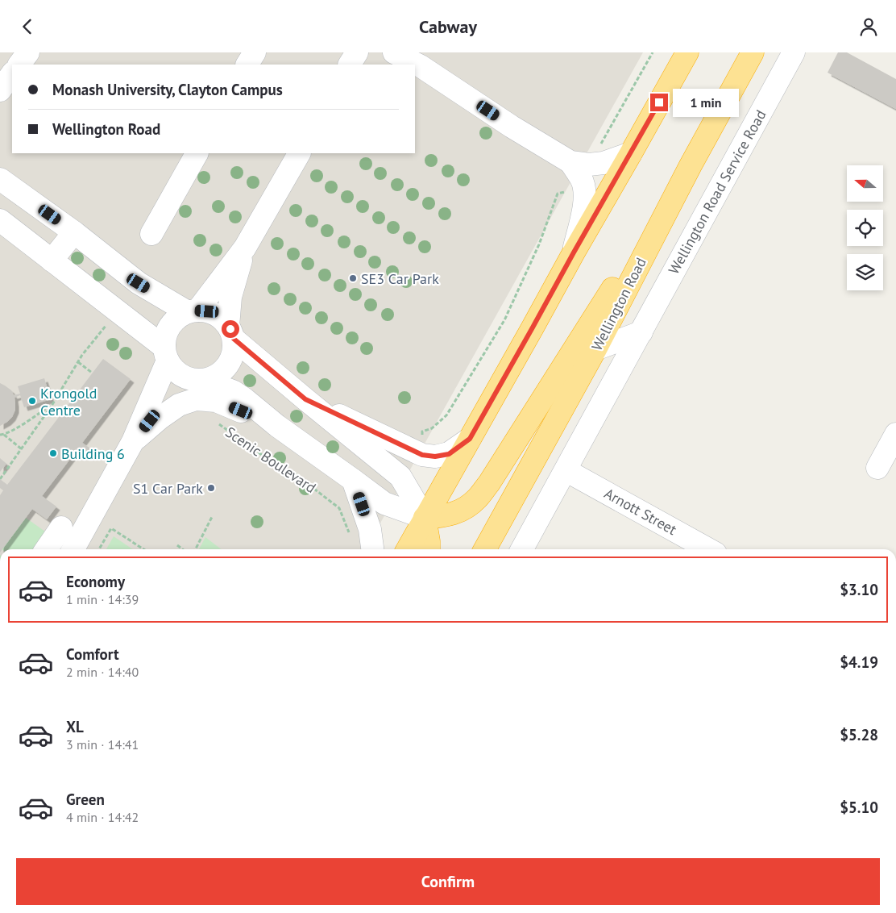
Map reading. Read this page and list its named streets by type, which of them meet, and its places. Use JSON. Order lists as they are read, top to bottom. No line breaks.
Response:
{"streets":{"highway":["Wellington Road"],"street":["Wellington Road Service Road","Arnott Street"],"path":["Scenic Boulevard"]},"crossings":[["Wellington Road Service Road","Arnott Street"]],"places":["SE3 Car Park","Krongold Centre","Building 6","S1 Car Park"],"north":"left","page":{"header":"Cabway","banner":["Monash University, Clayton Campus","Wellington Road"],"bubble":"1 min","list":[{"name":"Economy","note":"1 min · 14:39","value":"$3.10"},{"name":"Comfort","note":"2 min · 14:40","value":"$4.19"},{"name":"XL","note":"3 min · 14:41","value":"$5.28"},{"name":"Green","note":"4 min · 14:42","value":"$5.10"}],"buttons":"Confirm"}}
